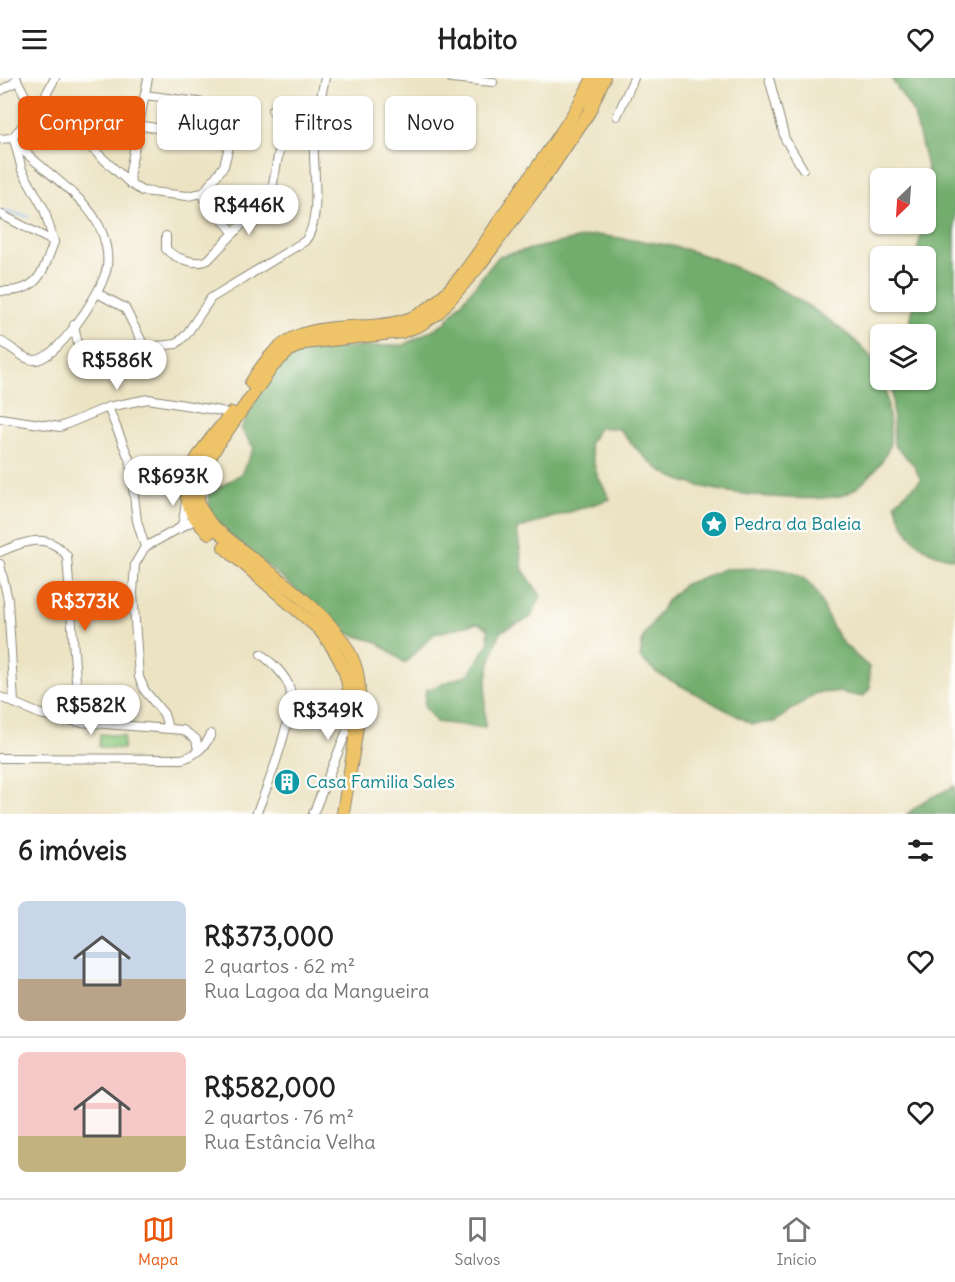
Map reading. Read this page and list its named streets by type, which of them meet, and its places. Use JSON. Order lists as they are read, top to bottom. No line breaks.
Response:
{"places":{"place":["Pedra da Baleia"],"building":["Casa Familia Sales"]},"north":"bottom left","page":{"header":"Habito","chip":["Comprar","Alugar","Filtros","Novo"],"price":["R$446K","R$586K","R$693K","R$373K","R$582K","R$349K"],"heading":"6 imóveis","list":[{"name":"R$373,000","note":"2 quartos · 62 m² · Rua Lagoa da Mangueira"},{"name":"R$582,000","note":"2 quartos · 76 m² · Rua Estância Velha"}],"tabs":["Mapa","Salvos","Início"]}}
